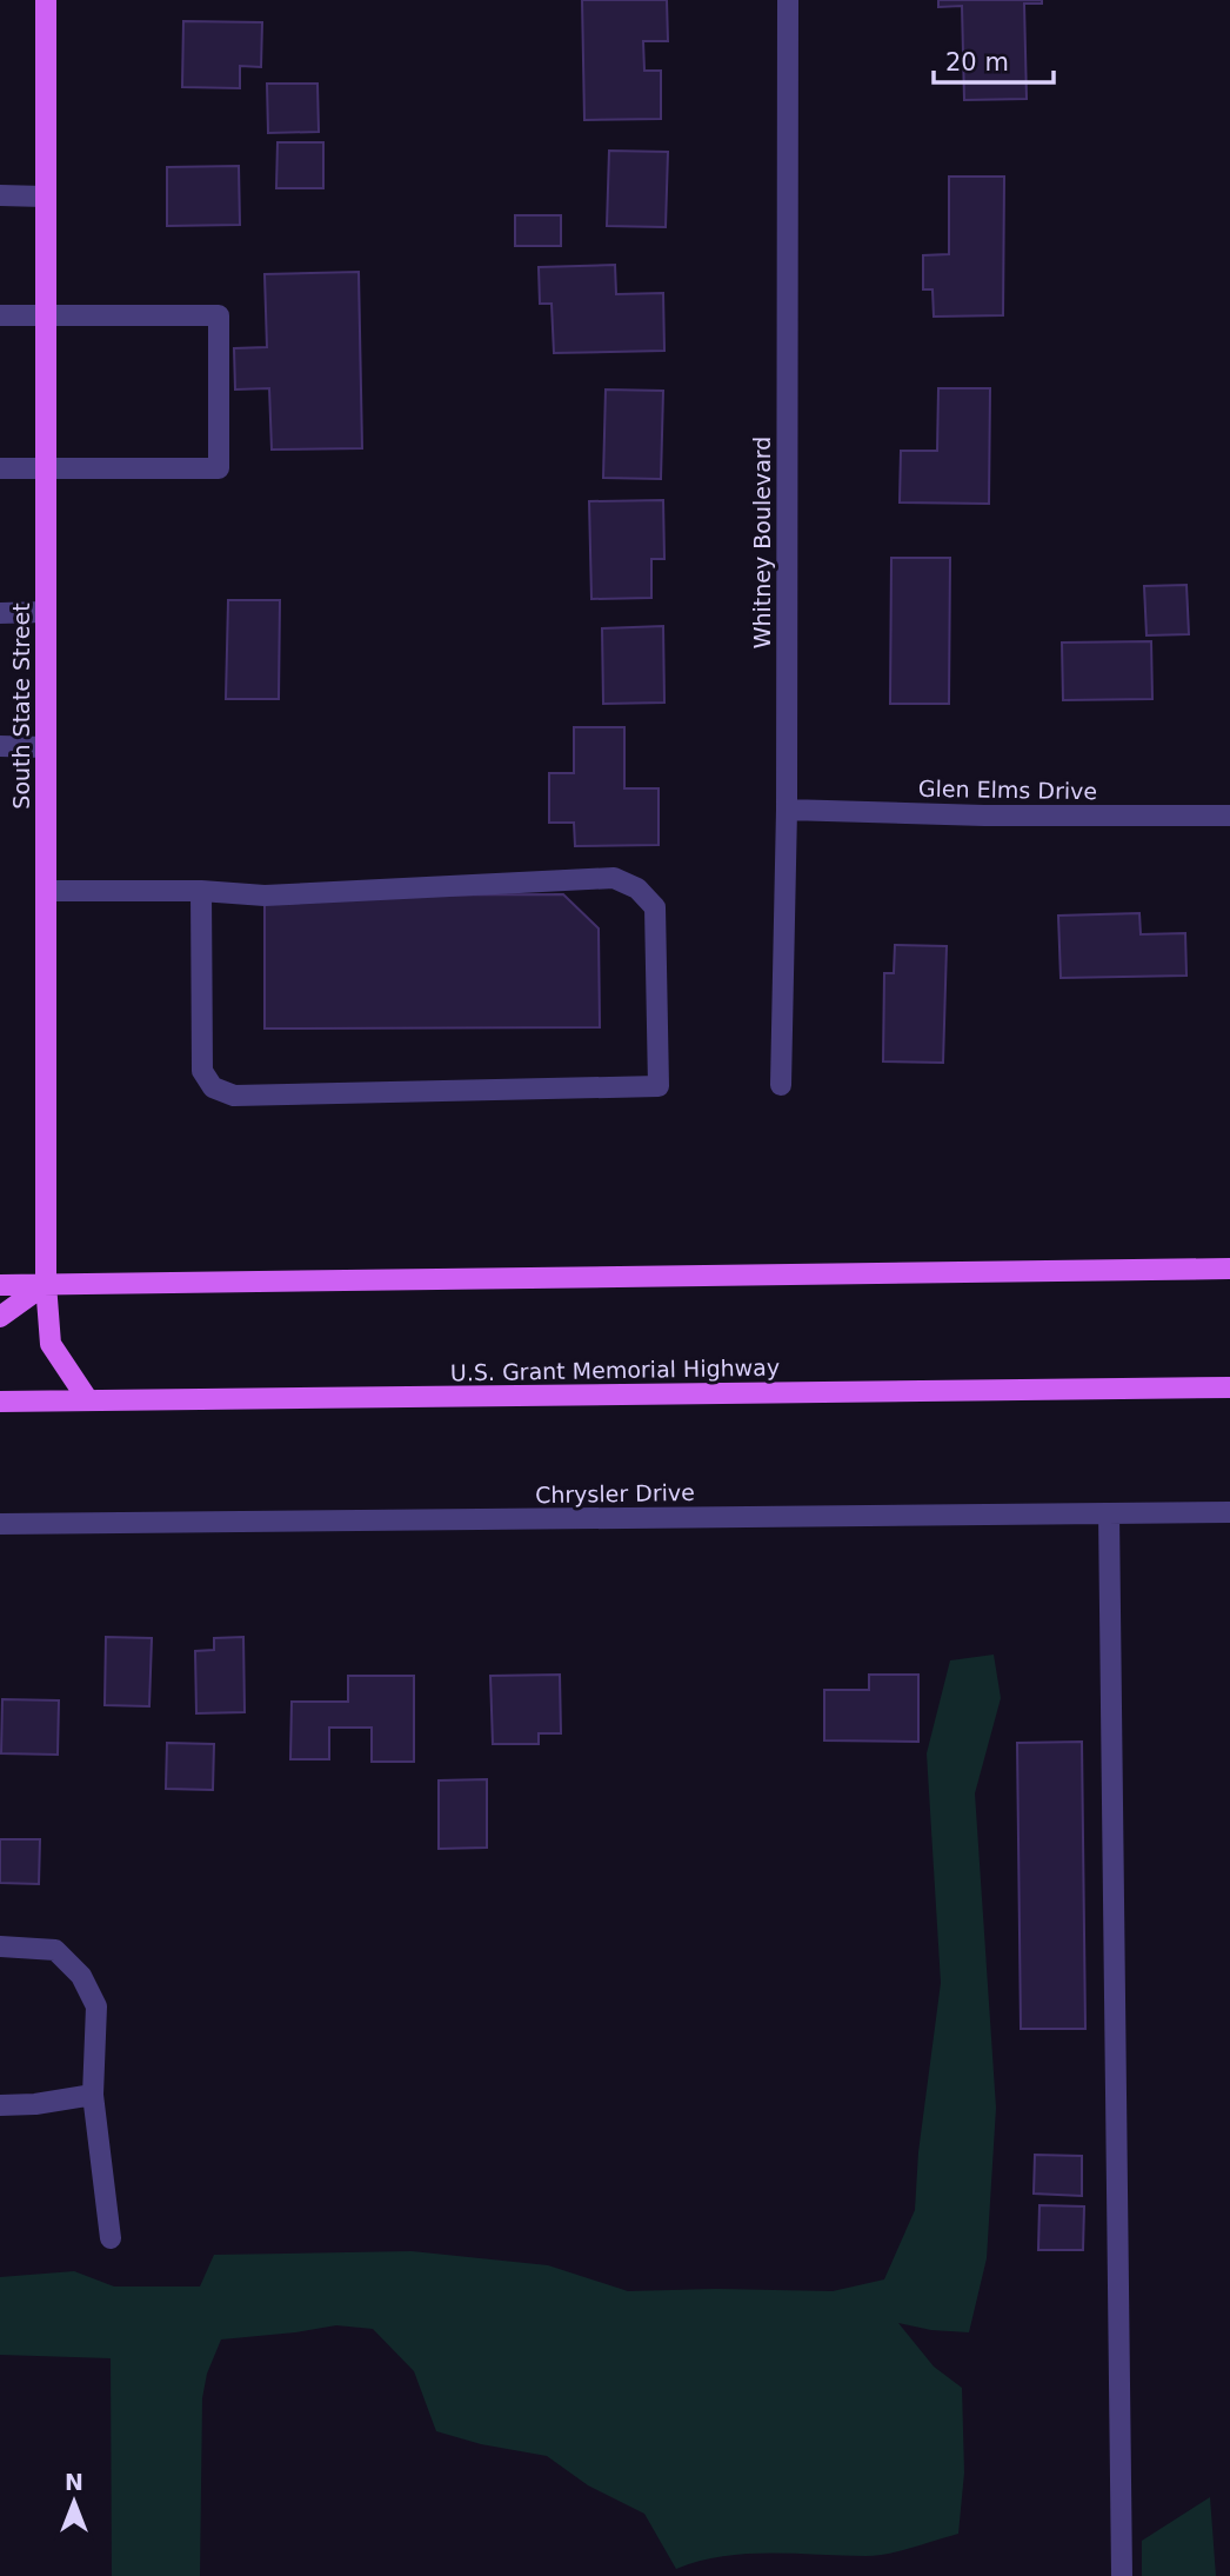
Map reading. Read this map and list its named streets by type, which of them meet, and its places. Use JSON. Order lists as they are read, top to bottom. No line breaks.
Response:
{"streets":{"main road":["South State Street","U.S. Grant Memorial Highway"],"street":["Whitney Boulevard","Glen Elms Drive","Chrysler Drive"]},"crossings":[["Whitney Boulevard","Glen Elms Drive"],["South State Street","U.S. Grant Memorial Highway"]],"scale_bar":"20 m","north":"top"}
